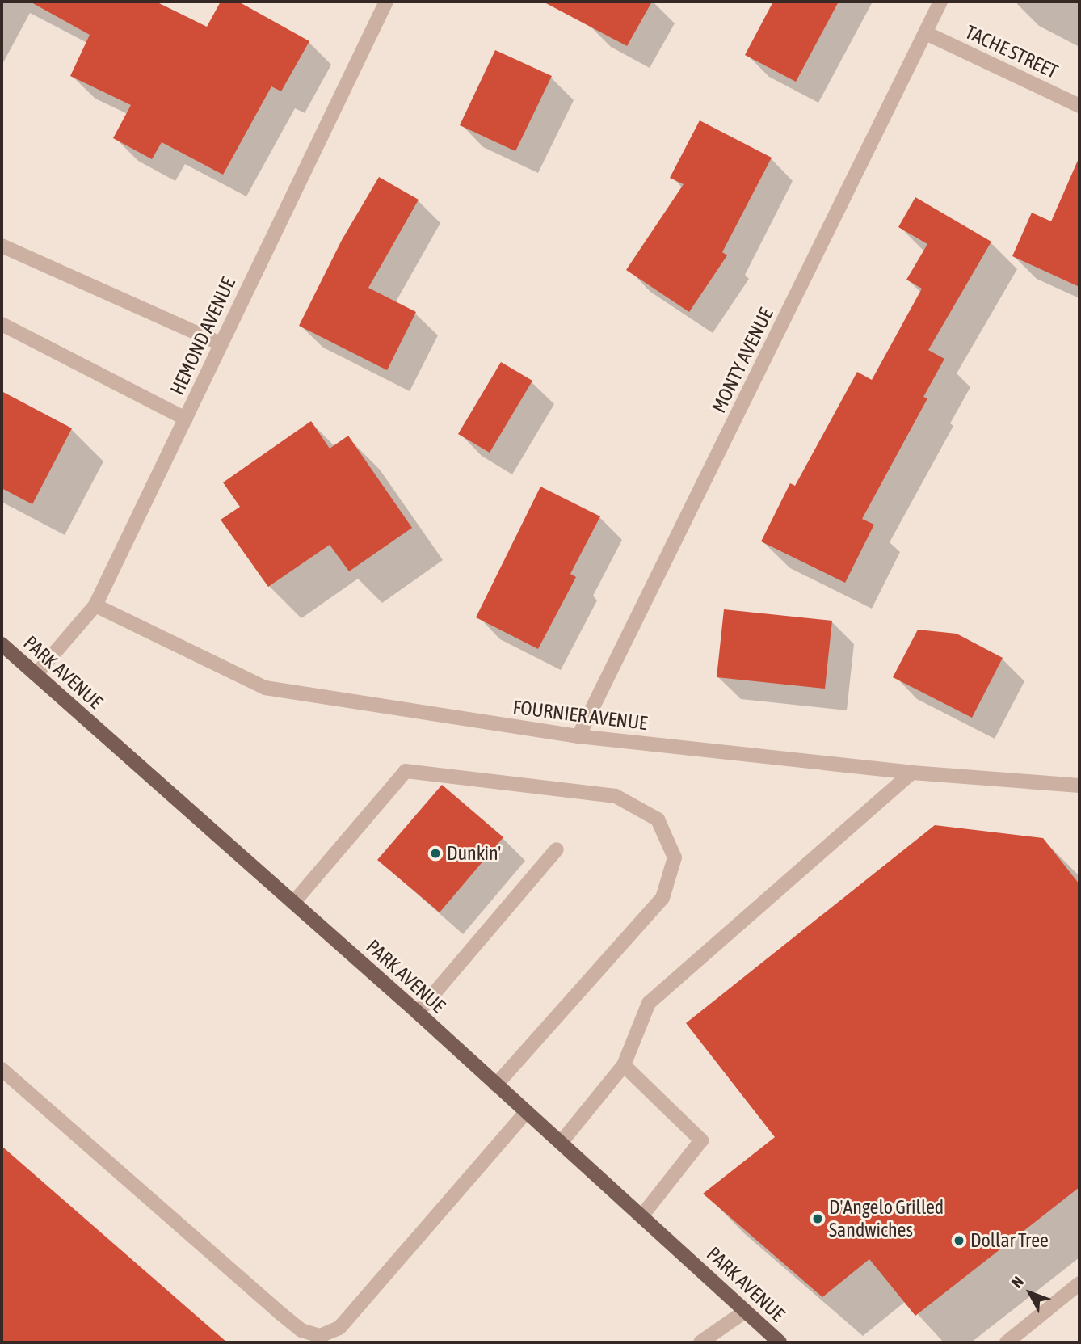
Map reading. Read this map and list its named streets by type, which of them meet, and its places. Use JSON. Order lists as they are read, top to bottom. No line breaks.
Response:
{"streets":{"main road":["PARK AVENUE"],"street":["TACHE STREET","HEMOND AVENUE","MONTY AVENUE","FOURNIER AVENUE"]},"crossings":[["TACHE STREET","MONTY AVENUE"],["HEMOND AVENUE","PARK AVENUE"],["HEMOND AVENUE","FOURNIER AVENUE"],["MONTY AVENUE","FOURNIER AVENUE"]],"places":["Dunkin'","D'Angelo Grilled Sandwiches","Dollar Tree"],"north":"top left"}
